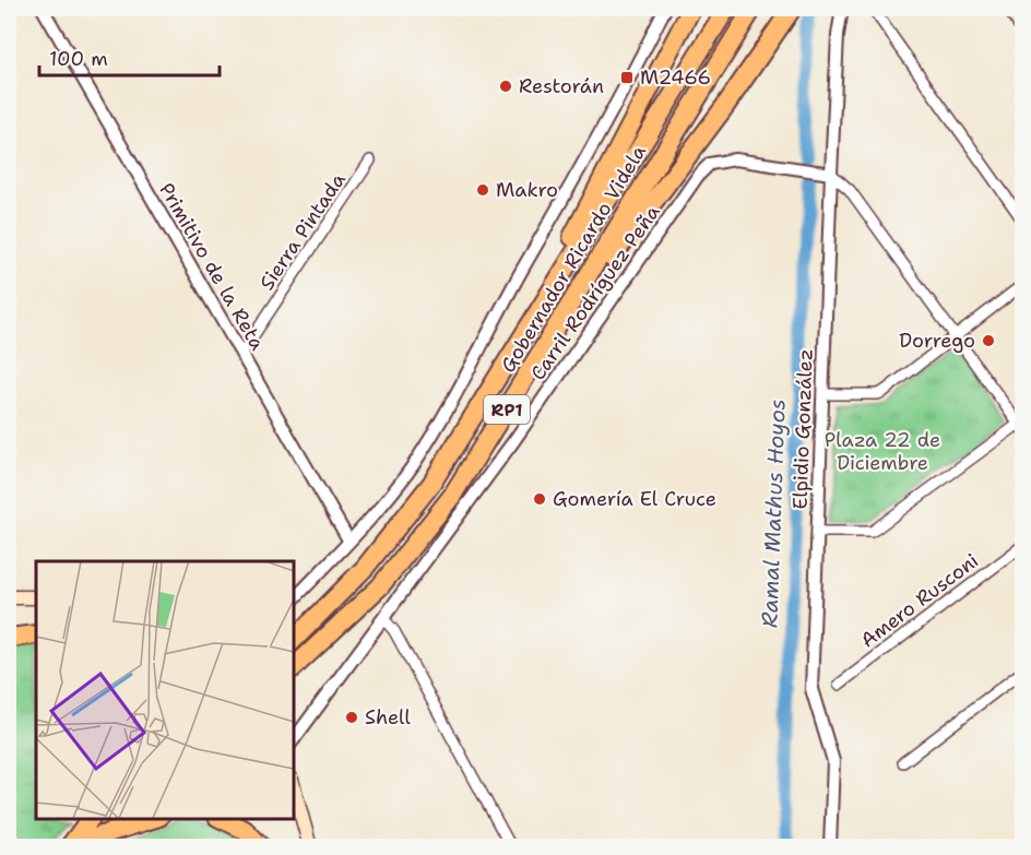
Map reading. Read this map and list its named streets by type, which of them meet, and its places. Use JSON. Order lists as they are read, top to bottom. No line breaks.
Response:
{"streets":{"highway":["Gobernador Ricardo Videla","RP1"],"street":["Sierra Pintada","Primitivo de la Reta","Carril Rodríguez Peña","Elpidio González","Amero Rusconi"]},"crossings":[["Sierra Pintada","Primitivo de la Reta"],["Carril Rodríguez Peña","Elpidio González"]],"water":["Ramal Mathus Hoyos"],"parks":["Plaza 22 de Diciembre"],"places":{"transit":["M2466"],"other":["Restorán","Makro","Dorrego","Gomería El Cruce","Shell"]},"scale_bar":"100 m"}
